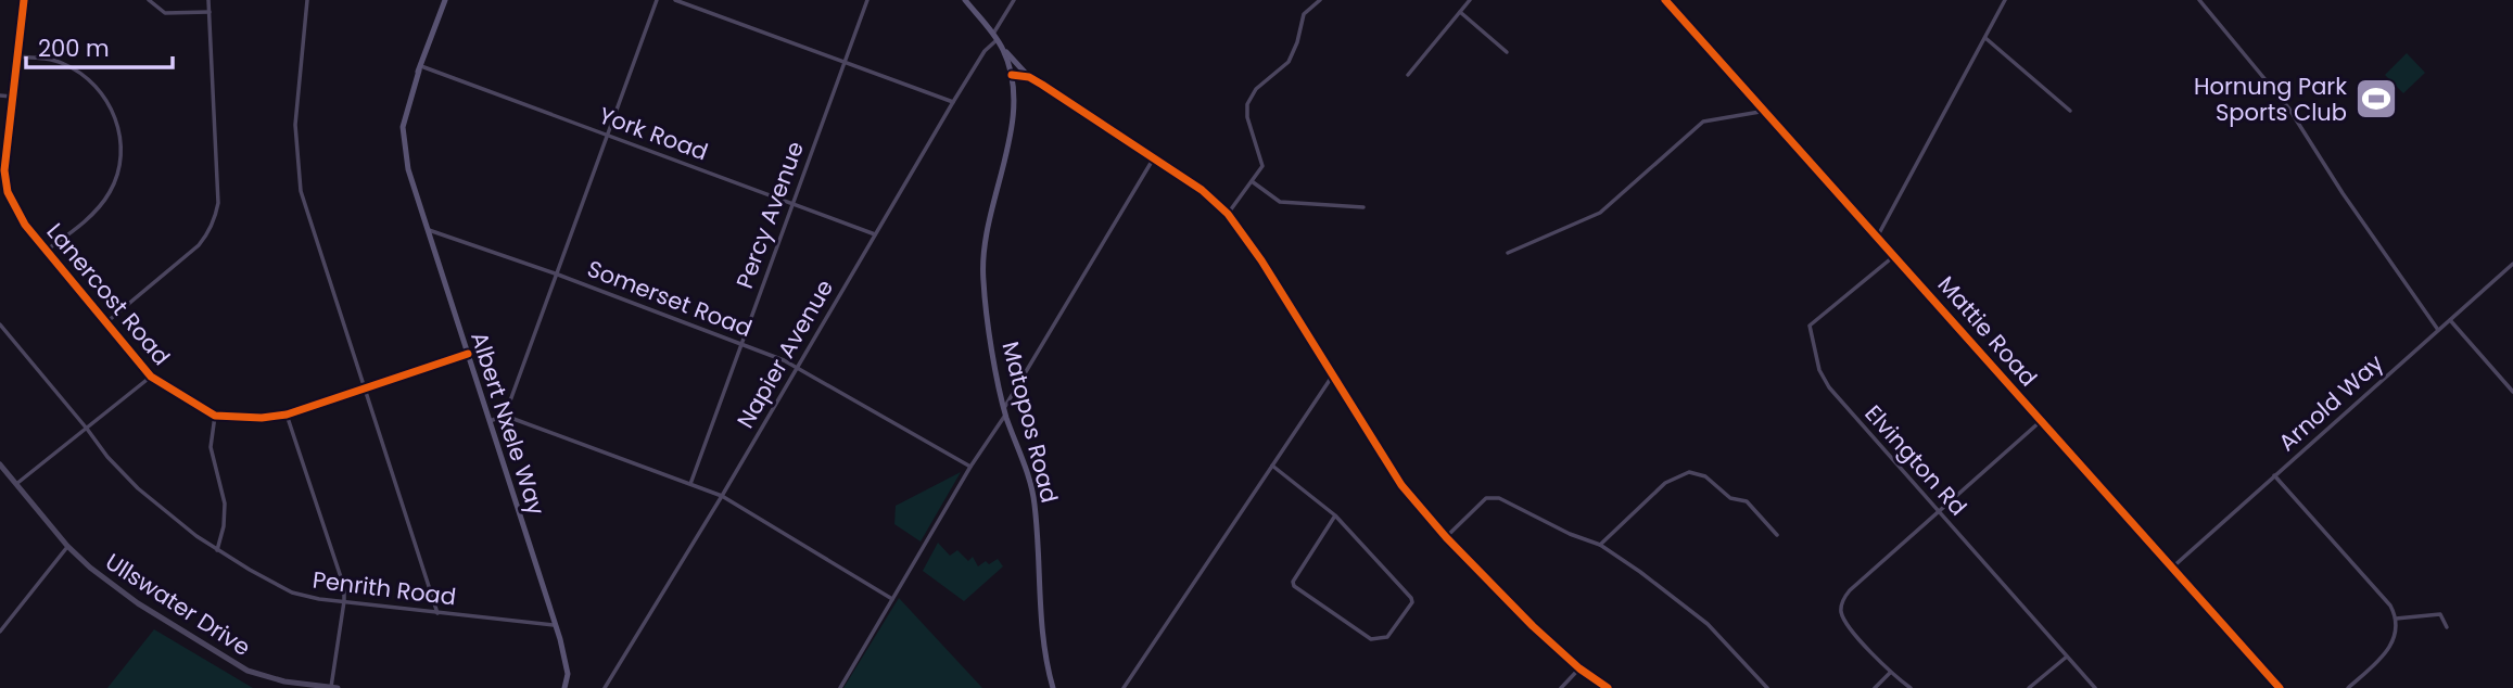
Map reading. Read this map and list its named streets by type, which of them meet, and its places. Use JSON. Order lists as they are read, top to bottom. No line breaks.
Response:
{"streets":{"main road":["Matopos Road","Albert Nxele Way"],"street":["York Road","Percy Avenue","Lanercost Road","Somerset Road","Mattie Road","Napier Avenue","Arnold Way","Elvington Rd","Penrith Road","Ullswater Drive"]},"crossings":[["York Road","Percy Avenue"],["York Road","Napier Avenue"],["York Road","Albert Nxele Way"],["Percy Avenue","Somerset Road"],["Lanercost Road","Albert Nxele Way"],["Somerset Road","Napier Avenue"],["Somerset Road","Albert Nxele Way"],["Mattie Road","Arnold Way"],["Mattie Road","Elvington Rd"],["Napier Avenue","Matopos Road"],["Albert Nxele Way","Penrith Road"]],"places":{"sports":["Hornung Park Sports Club"]},"scale_bar":"200 m"}
